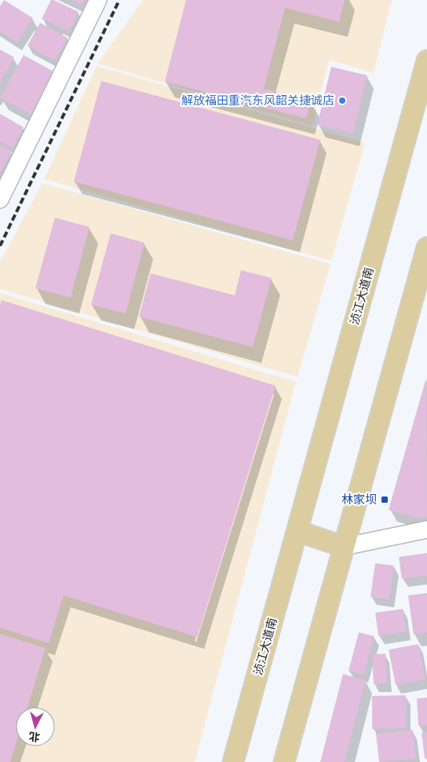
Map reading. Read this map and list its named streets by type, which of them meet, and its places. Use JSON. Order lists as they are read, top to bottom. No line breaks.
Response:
{"streets":{"main road":["浈江大道南"]},"places":{"other":["解放福田重汽东风韶关捷诚店"],"transit":["林家坝"]},"north":"bottom"}
